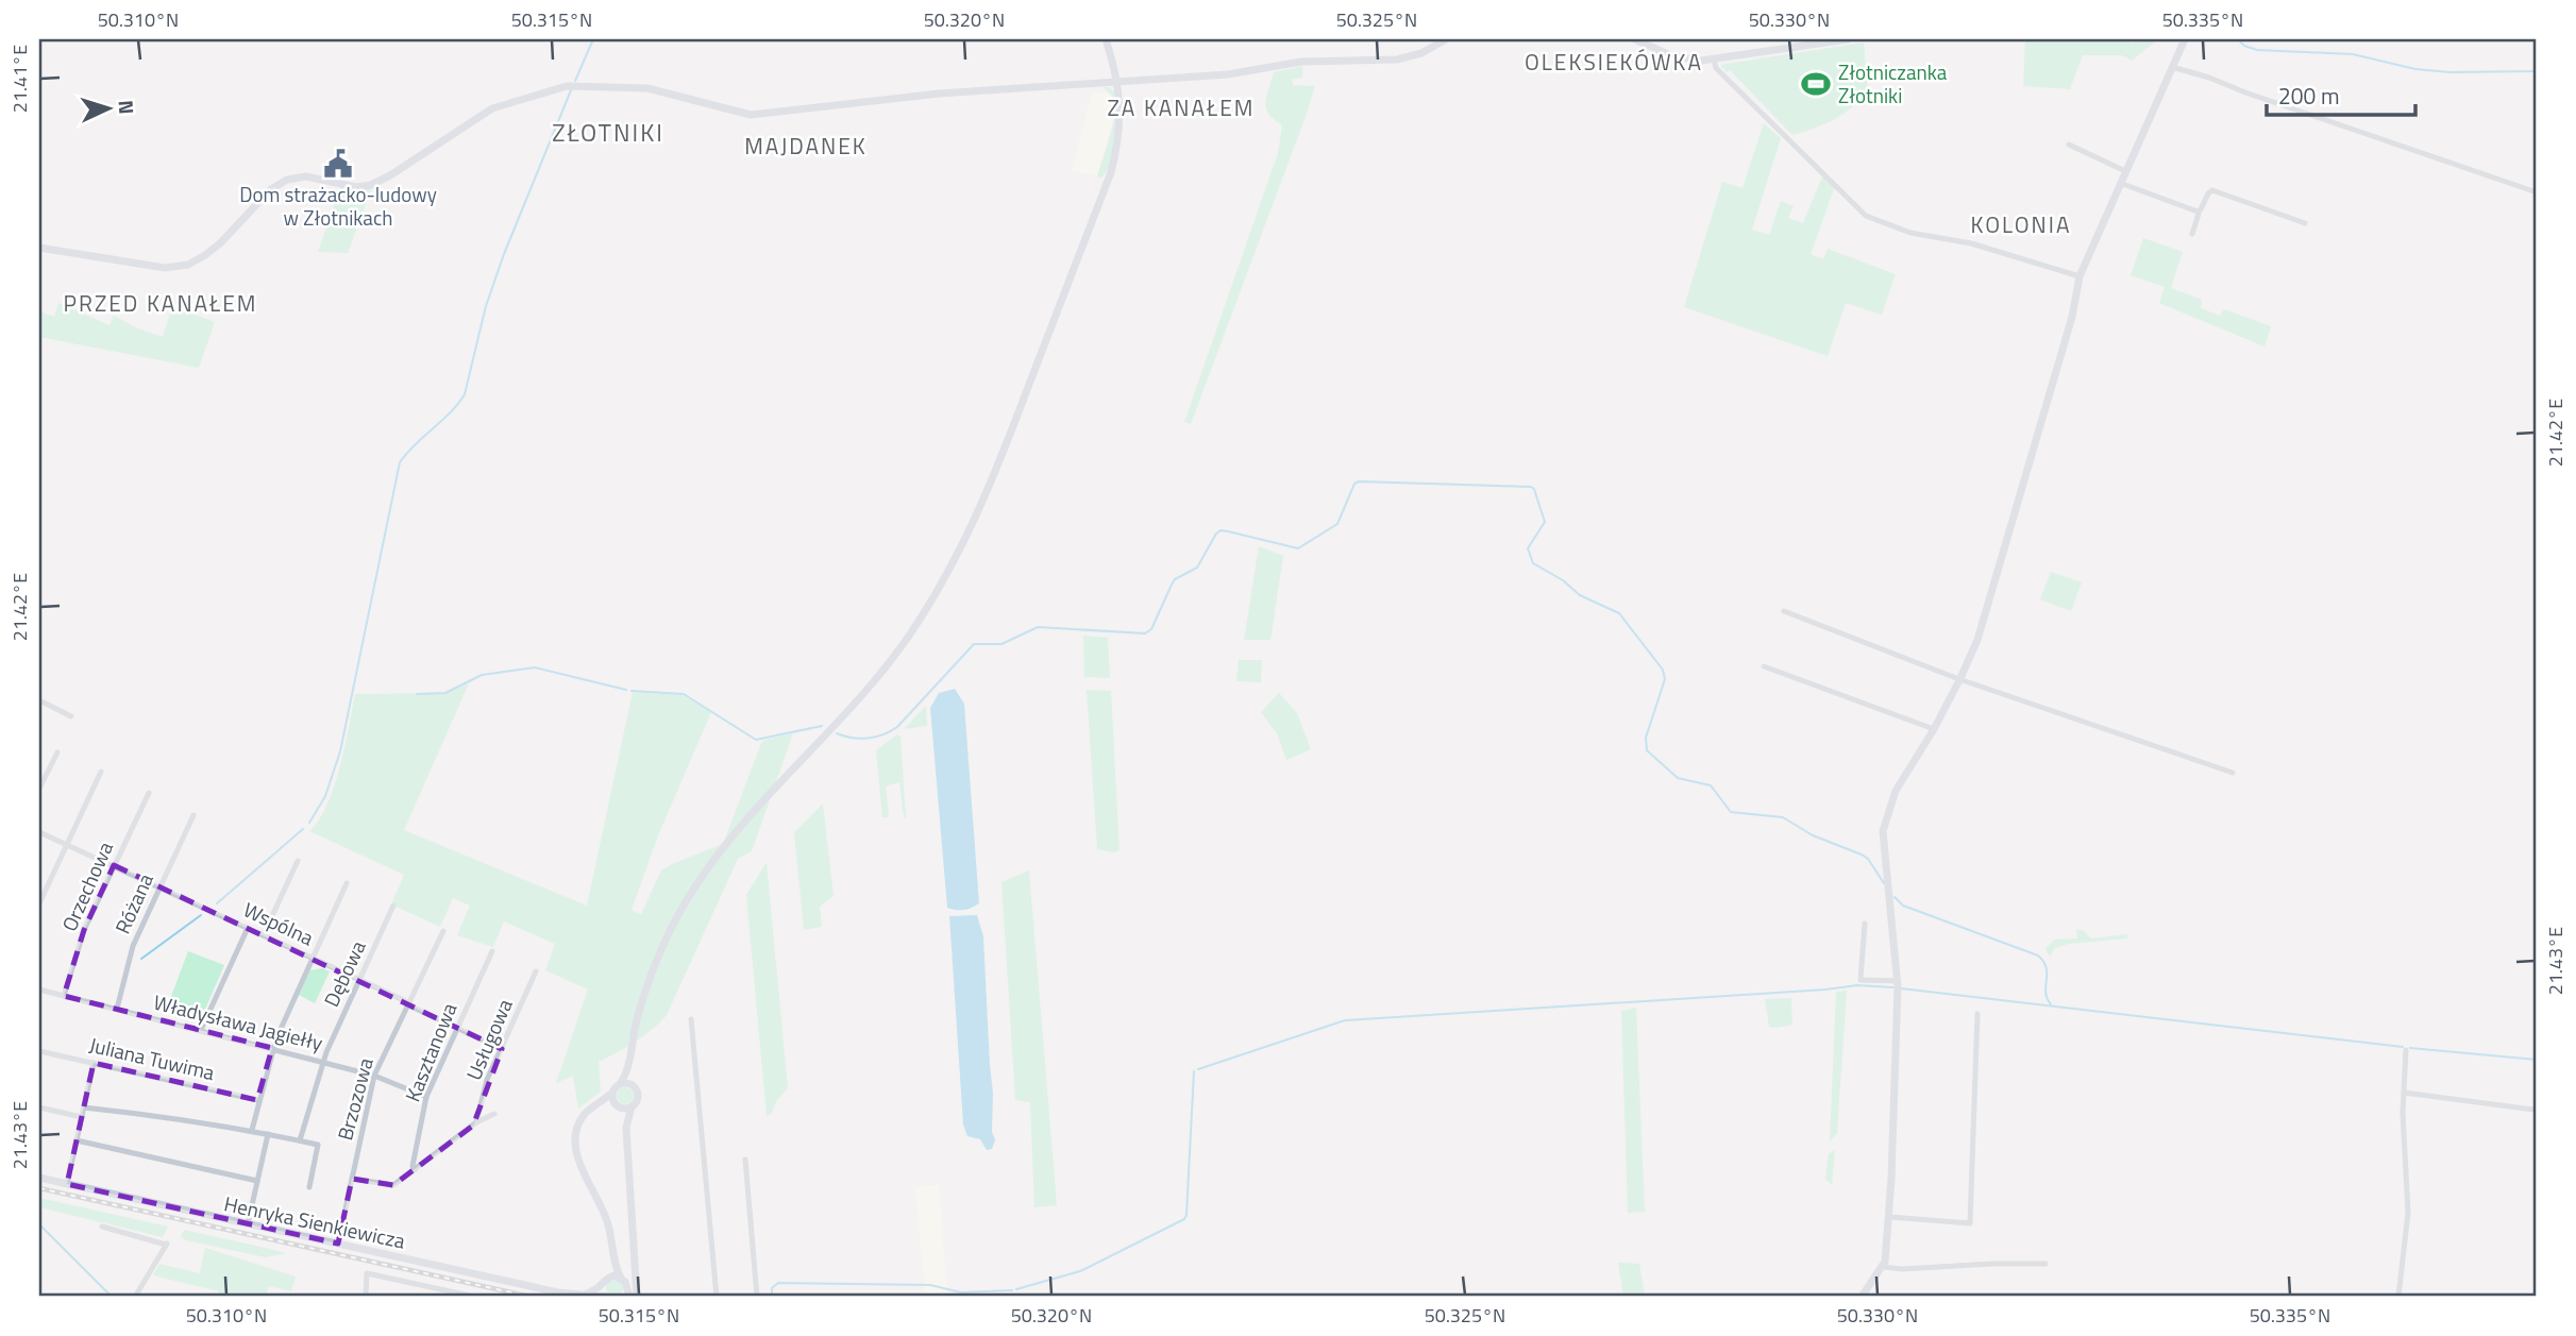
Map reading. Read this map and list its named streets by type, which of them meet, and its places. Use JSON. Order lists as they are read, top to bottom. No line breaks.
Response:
{"streets":{"street":["Orzechowa","Różana","Wspólna","Dębowa","Władysława Jagiełły","Usługowa","Kasztanowa","Juliana Tuwima","Brzozowa","Henryka Sienkiewicza"]},"crossings":[["Orzechowa","Wspólna"],["Orzechowa","Władysława Jagiełły"],["Różana","Wspólna"],["Różana","Władysława Jagiełły"],["Wspólna","Dębowa"],["Wspólna","Usługowa"],["Wspólna","Kasztanowa"],["Wspólna","Brzozowa"],["Dębowa","Władysława Jagiełły"],["Władysława Jagiełły","Kasztanowa"],["Władysława Jagiełły","Brzozowa"],["Brzozowa","Henryka Sienkiewicza"]],"districts":["OLEKSIEKÓWKA","ZA KANAŁEM","ZŁOTNIKI","MAJDANEK","KOLONIA","PRZED KANAŁEM"],"places":{"sports":["Złotniczanka Złotniki"],"public building":["Dom strażacko-ludowy w Złotnikach"]},"scale_bar":"200 m","north":"right","coordinates":["50.310°N","50.315°N","50.320°N","50.325°N","50.330°N","50.335°N","21.41°E","21.42°E","21.43°E"]}
